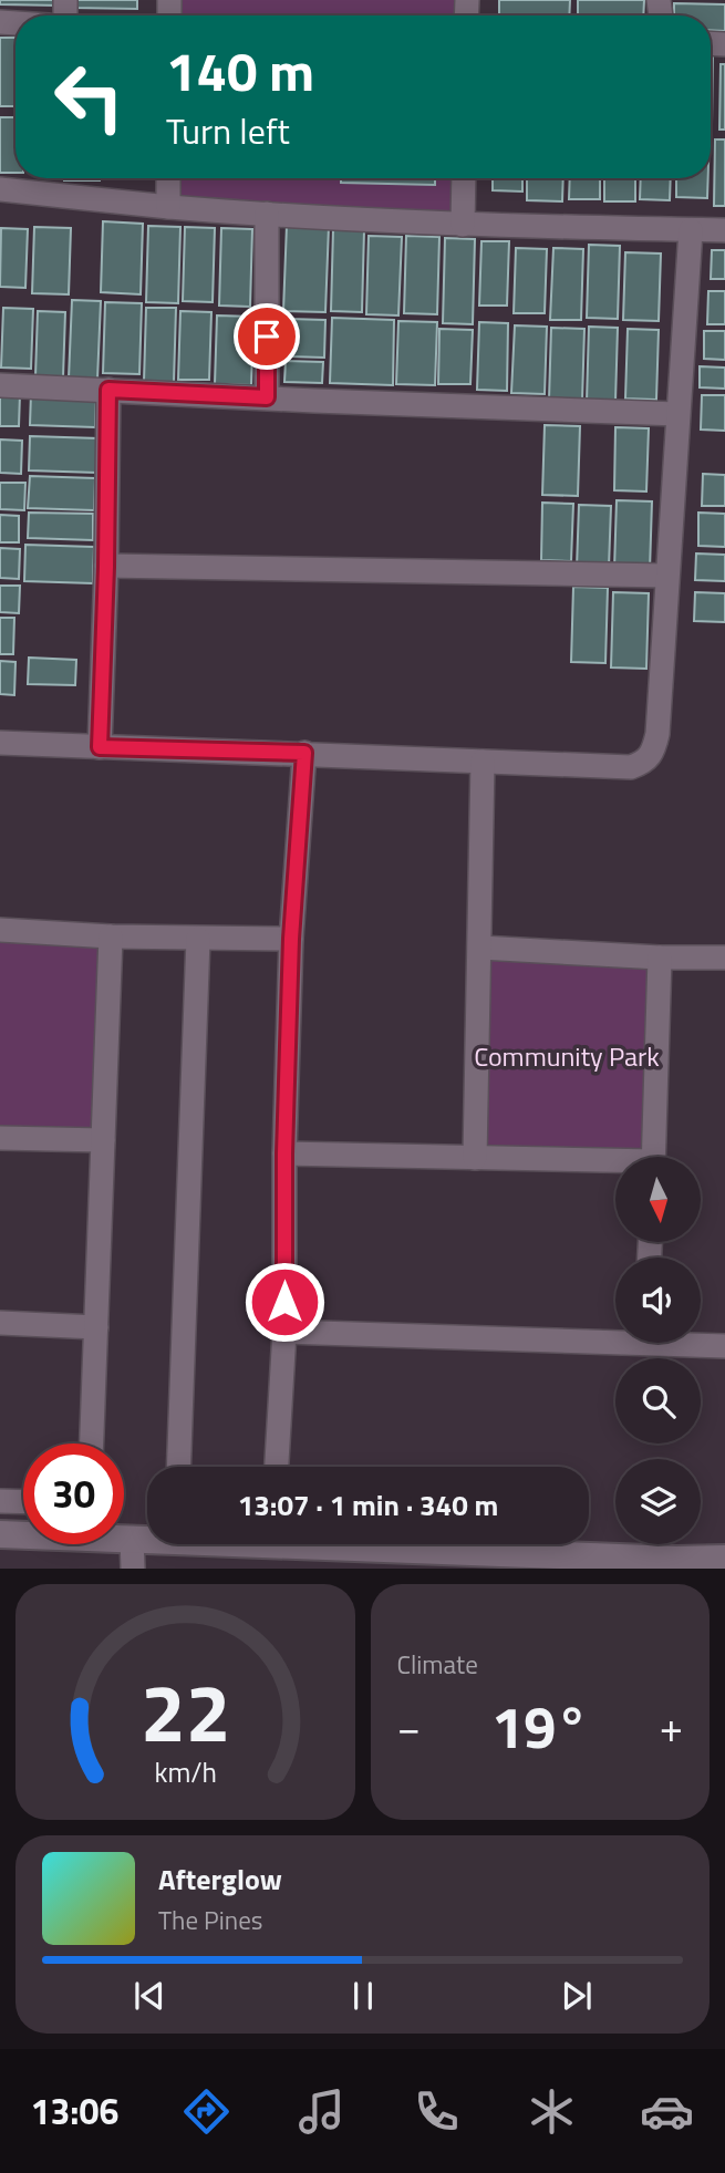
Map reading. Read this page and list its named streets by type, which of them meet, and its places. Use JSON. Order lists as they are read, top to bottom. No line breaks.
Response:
{"parks":["Community Park"],"north":"bottom","page":{"turn":["140 m","Turn left"],"limit":"30","trip":"13:07 · 1 min · 340 m","tile":"Climate","heat":["−","19°","+"],"song":["Afterglow","The Pines"],"tabs":"13:06","gauge":["22","km/h"]}}
